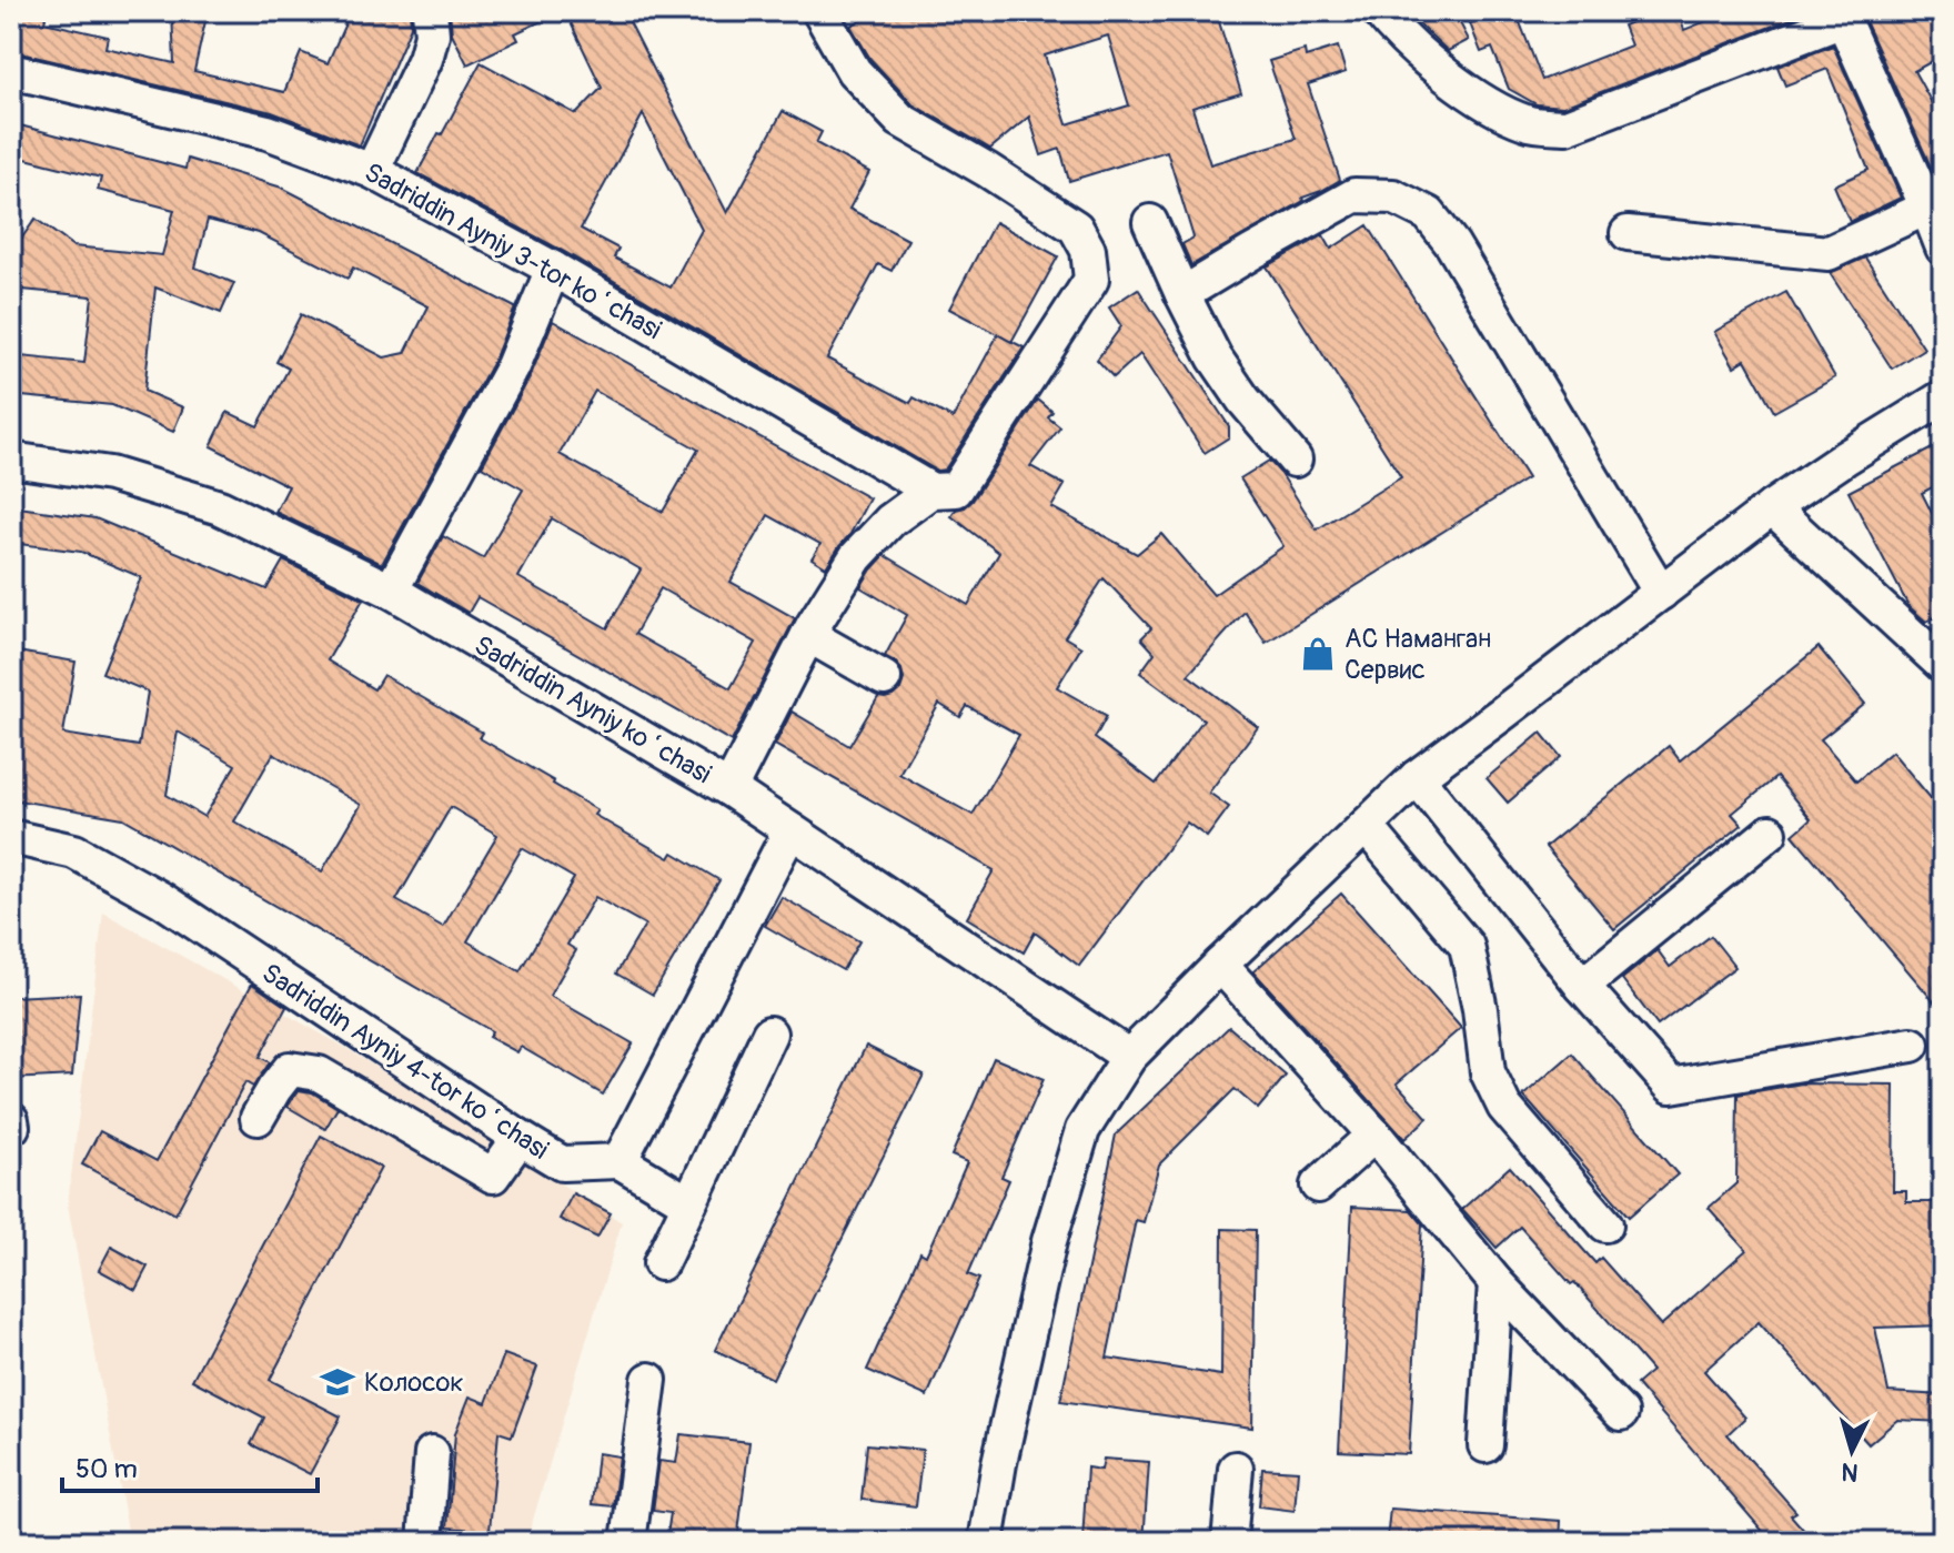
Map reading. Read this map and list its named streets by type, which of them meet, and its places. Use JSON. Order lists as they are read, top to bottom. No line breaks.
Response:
{"streets":{"street":["Sadriddin Ayniy 3-tor koʻchasi","Sadriddin Ayniy koʻchasi","Sadriddin Ayniy 4-tor koʻchasi"]},"places":{"shop":["АС Наманган Сервис"],"school or university":["Колосок"]},"scale_bar":"50 m","north":"bottom"}
